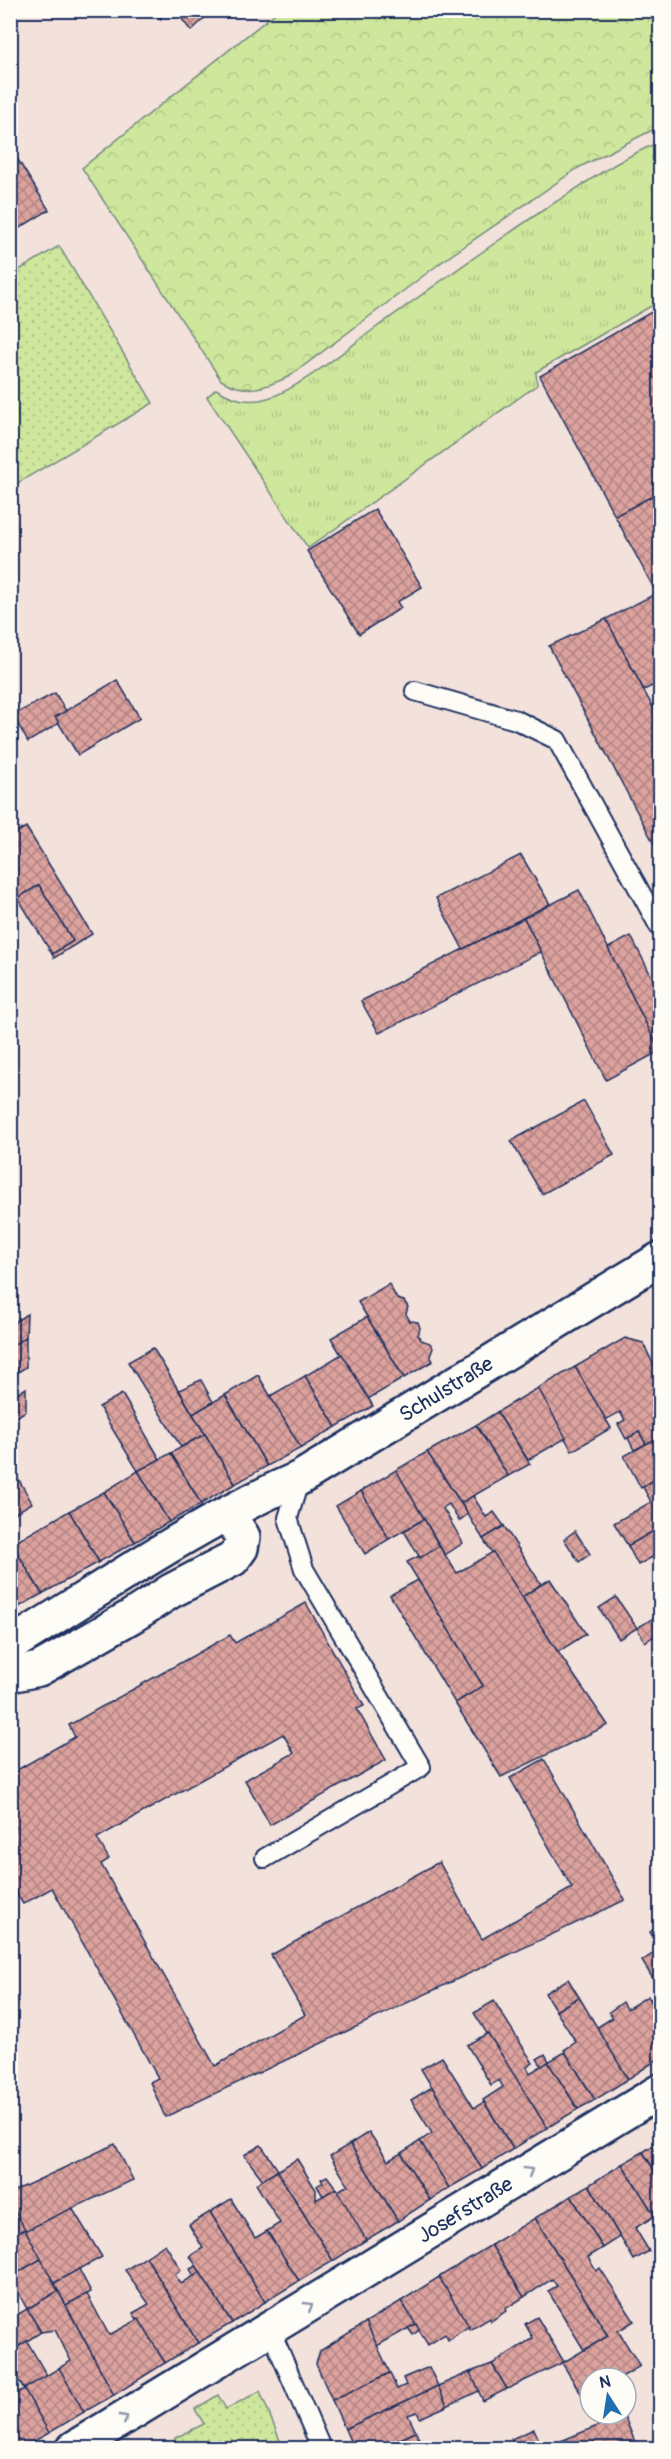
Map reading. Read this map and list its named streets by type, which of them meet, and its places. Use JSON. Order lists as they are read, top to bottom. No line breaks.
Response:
{"streets":{"street":["Schulstraße","Josefstraße"]},"one_way":["Josefstraße"],"north":"top"}
